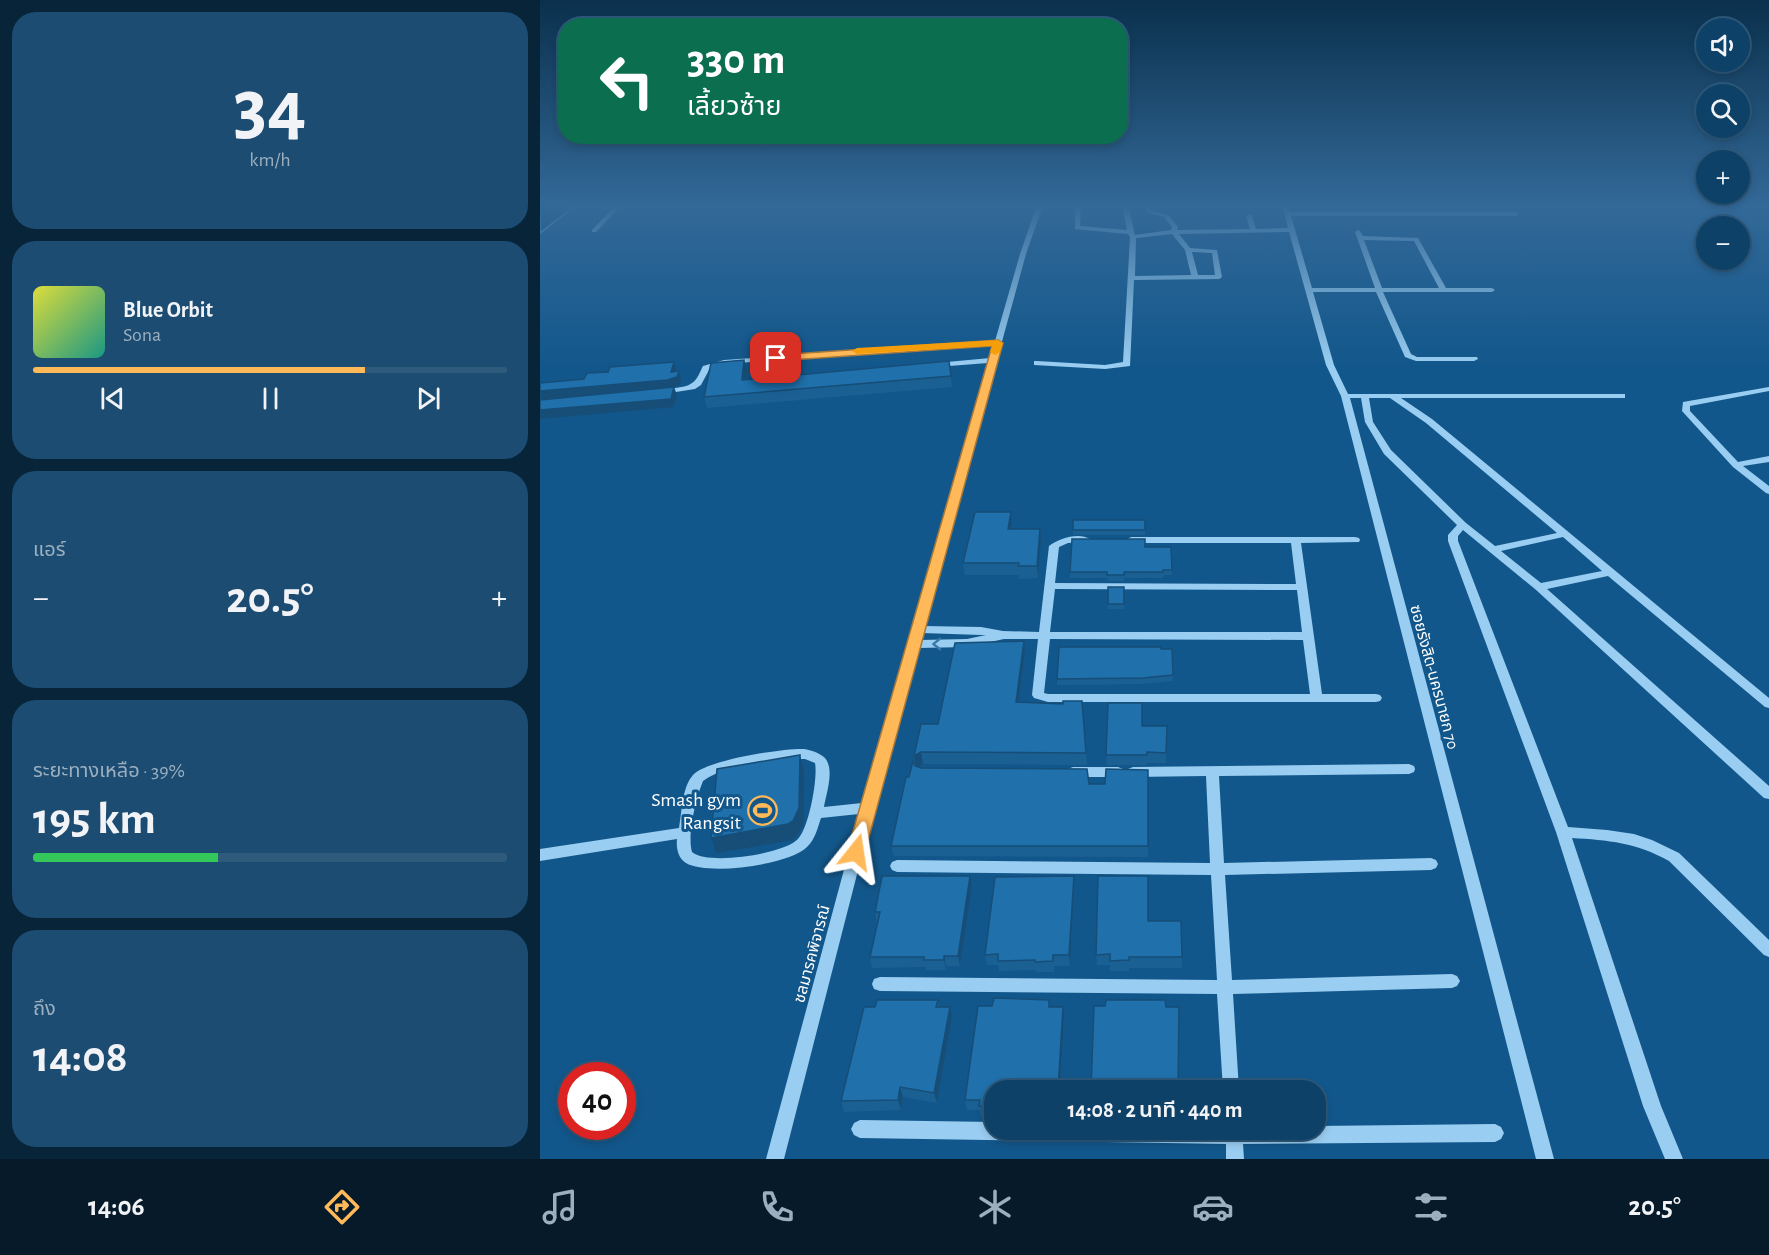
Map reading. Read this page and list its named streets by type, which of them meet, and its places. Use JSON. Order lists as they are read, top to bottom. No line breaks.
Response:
{"streets":{"street":["ซอยรังสิต-นครนายก 70","ชลมารคพิจารณ์"]},"places":{"sports":["Smash gym Rangsit"]},"page":{"tile":[["34","km/h"],"แอร์",["ระยะทางเหลือ · 39%","195 km"],["ถึง","14:08"]],"map_buttons":["+","−"],"turn":["330 m","เลี้ยวซ้าย"],"song":["Blue Orbit","Sona"],"heat":["−","20.5°","+"],"limit":"40","trip":"14:08 · 2 นาที · 440 m","tabs":["14:06","20.5°"]}}
